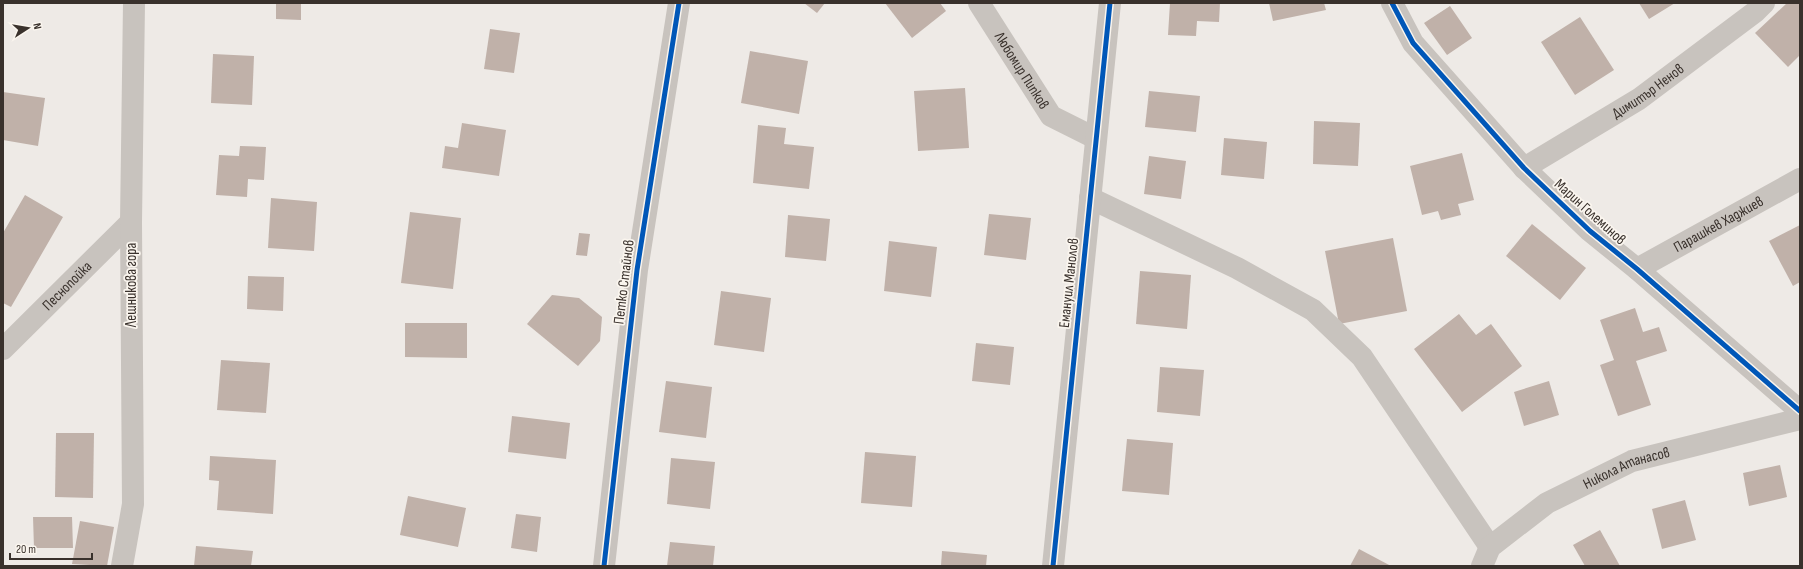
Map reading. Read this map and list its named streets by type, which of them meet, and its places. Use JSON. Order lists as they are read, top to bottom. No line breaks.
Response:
{"streets":{"street":["Любомир Пипков","Димитър Ненов","Марин Големинов","Парашкев Хаджиев","Петко Стайнов","Емануил Манолов","Песнопойка","Лешникова гора","Никола Атанасов"]},"crossings":[["Любомир Пипков","Емануил Манолов"],["Димитър Ненов","Марин Големинов"],["Марин Големинов","Парашкев Хаджиев"],["Песнопойка","Лешникова гора"]],"scale_bar":"20 m","north":"right"}
